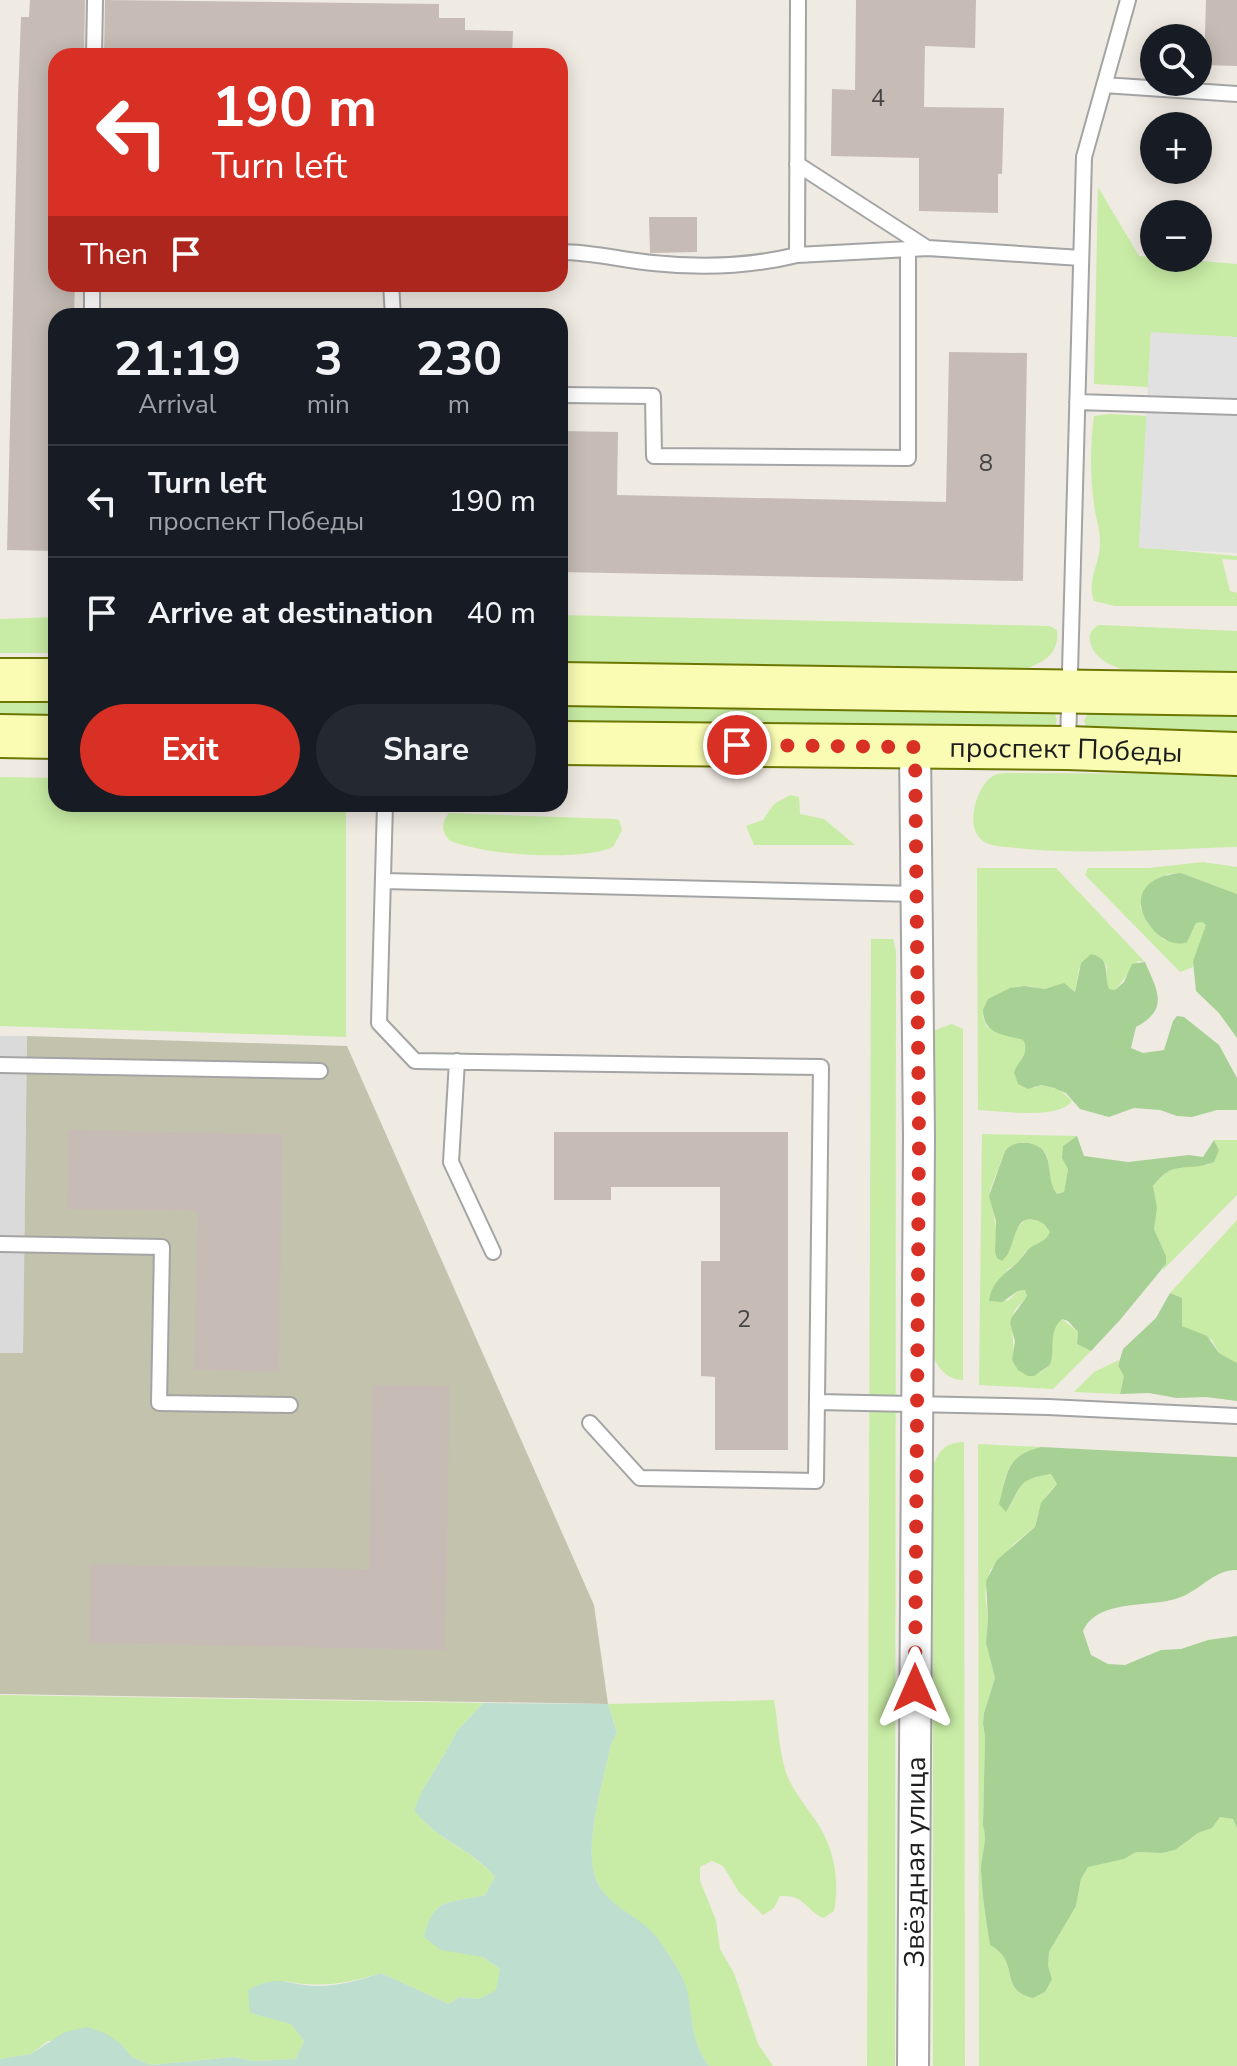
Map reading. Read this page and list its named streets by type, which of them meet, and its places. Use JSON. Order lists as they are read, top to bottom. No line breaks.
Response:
{"streets":{"main road":["проспект Победы"],"street":["Звёздная улица"]},"crossings":[["проспект Победы","Звёздная улица"]],"house_numbers":["4","8","2"],"page":{"map_buttons":["+","−"],"turn":["190 m","Turn left"],"then":"Then","eta":["21:19","Arrival","3","min","230","m"],"list":[{"name":"Turn left","note":"проспект Победы","value":"190 m"},{"name":"Arrive at destination","value":"40 m"}],"buttons":["Exit","Share"]}}
